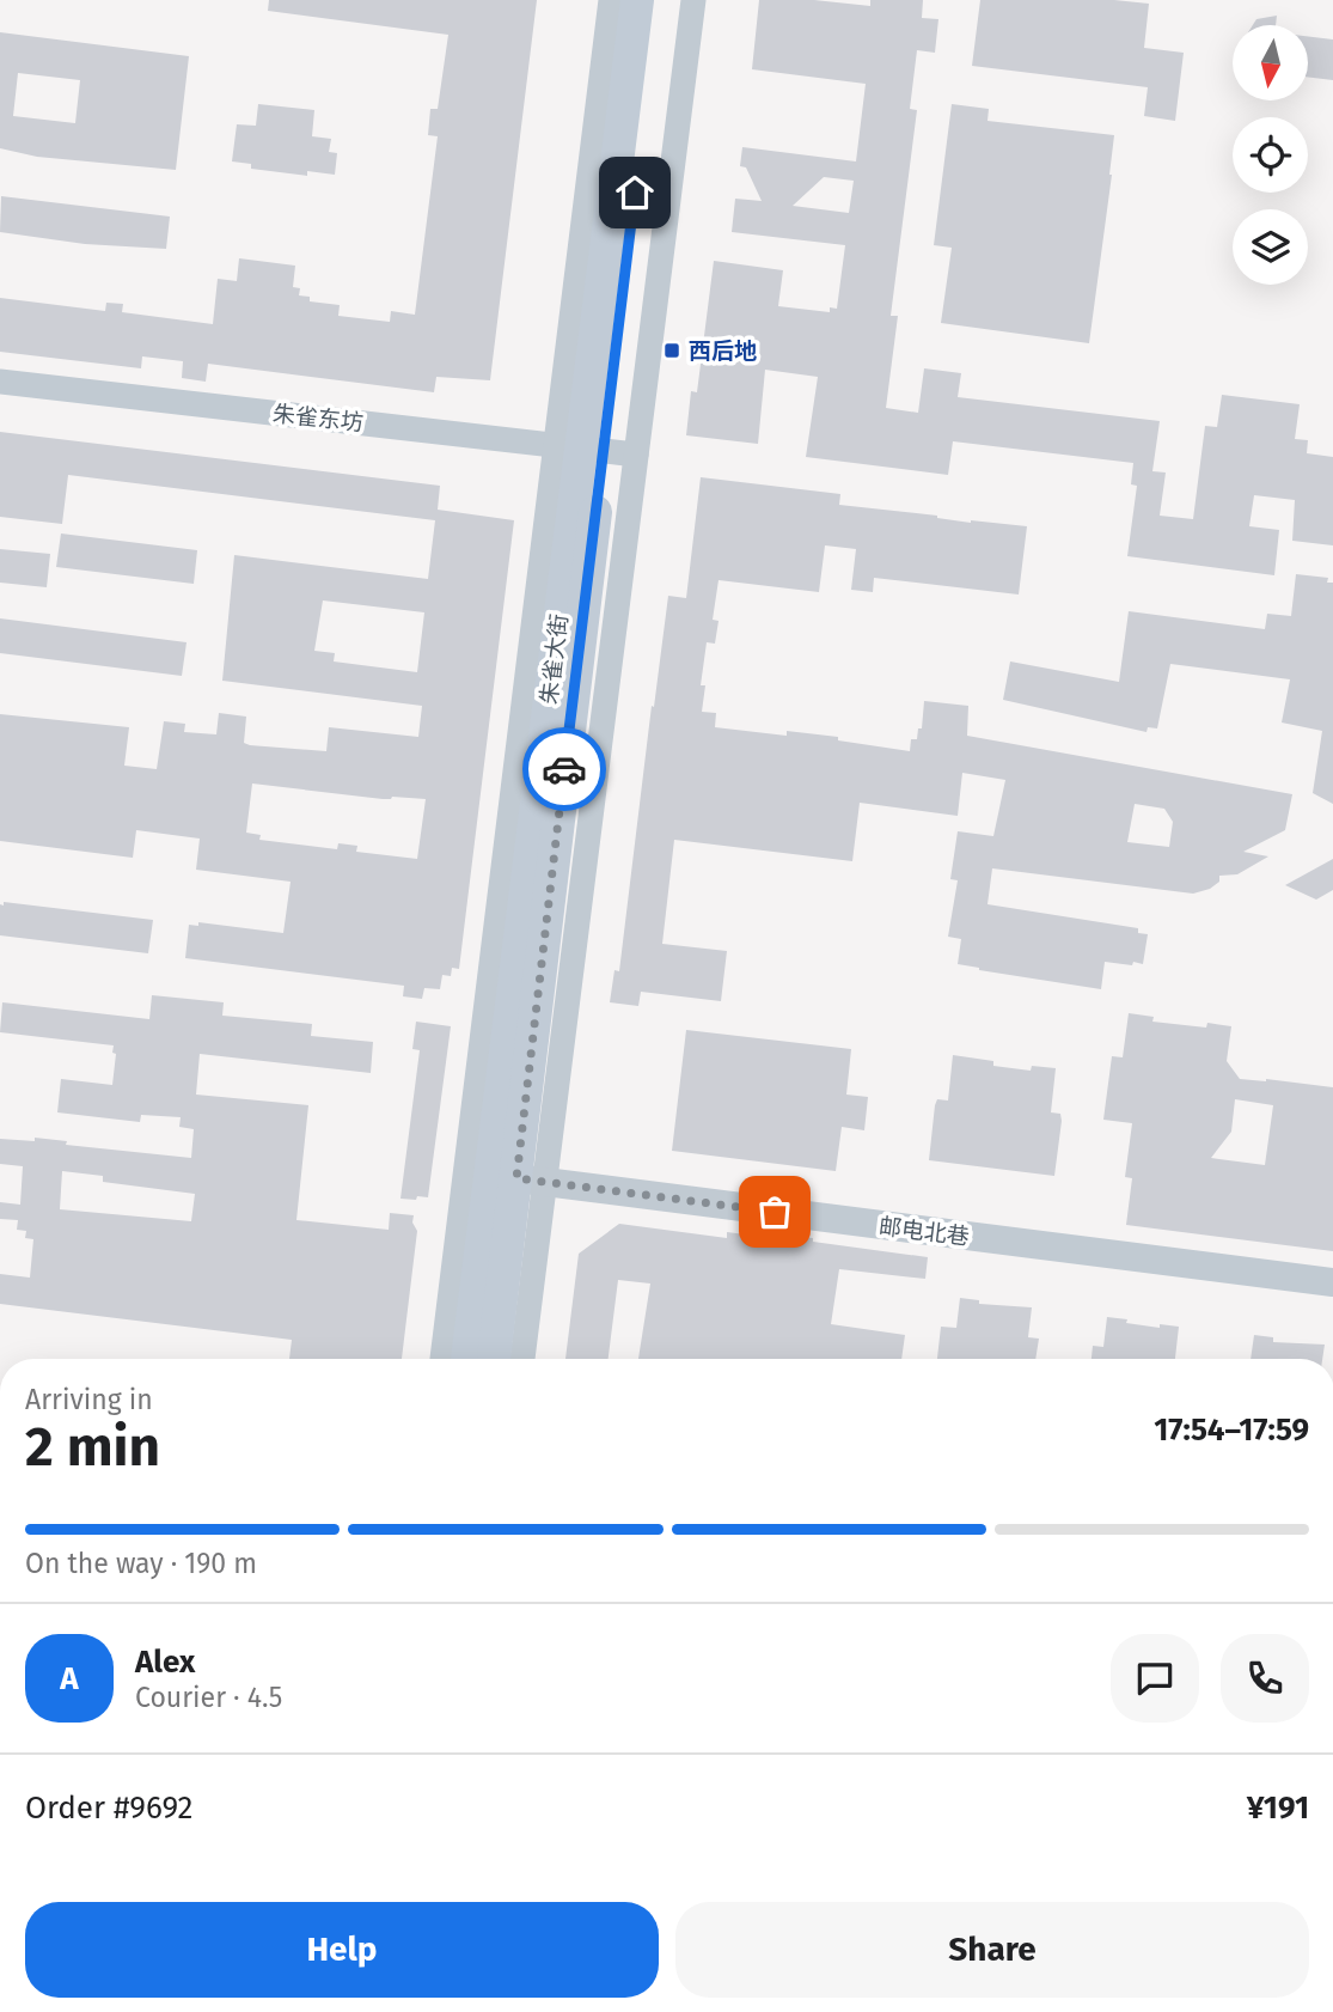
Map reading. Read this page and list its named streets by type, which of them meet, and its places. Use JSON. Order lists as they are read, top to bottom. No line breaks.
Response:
{"streets":{"main road":["朱雀大街"],"street":["朱雀东坊","邮电北巷"]},"crossings":[["朱雀东坊","朱雀大街"],["朱雀大街","邮电北巷"]],"places":{"transit":["西后地"]},"north":"bottom","page":{"heading":["2 min","Arriving in","17:54–17:59"],"panel":["Alex","Courier · 4.5","Order #9692","¥191"],"bar":"On the way · 190 m","round":"A","buttons":["Help","Share"]}}
